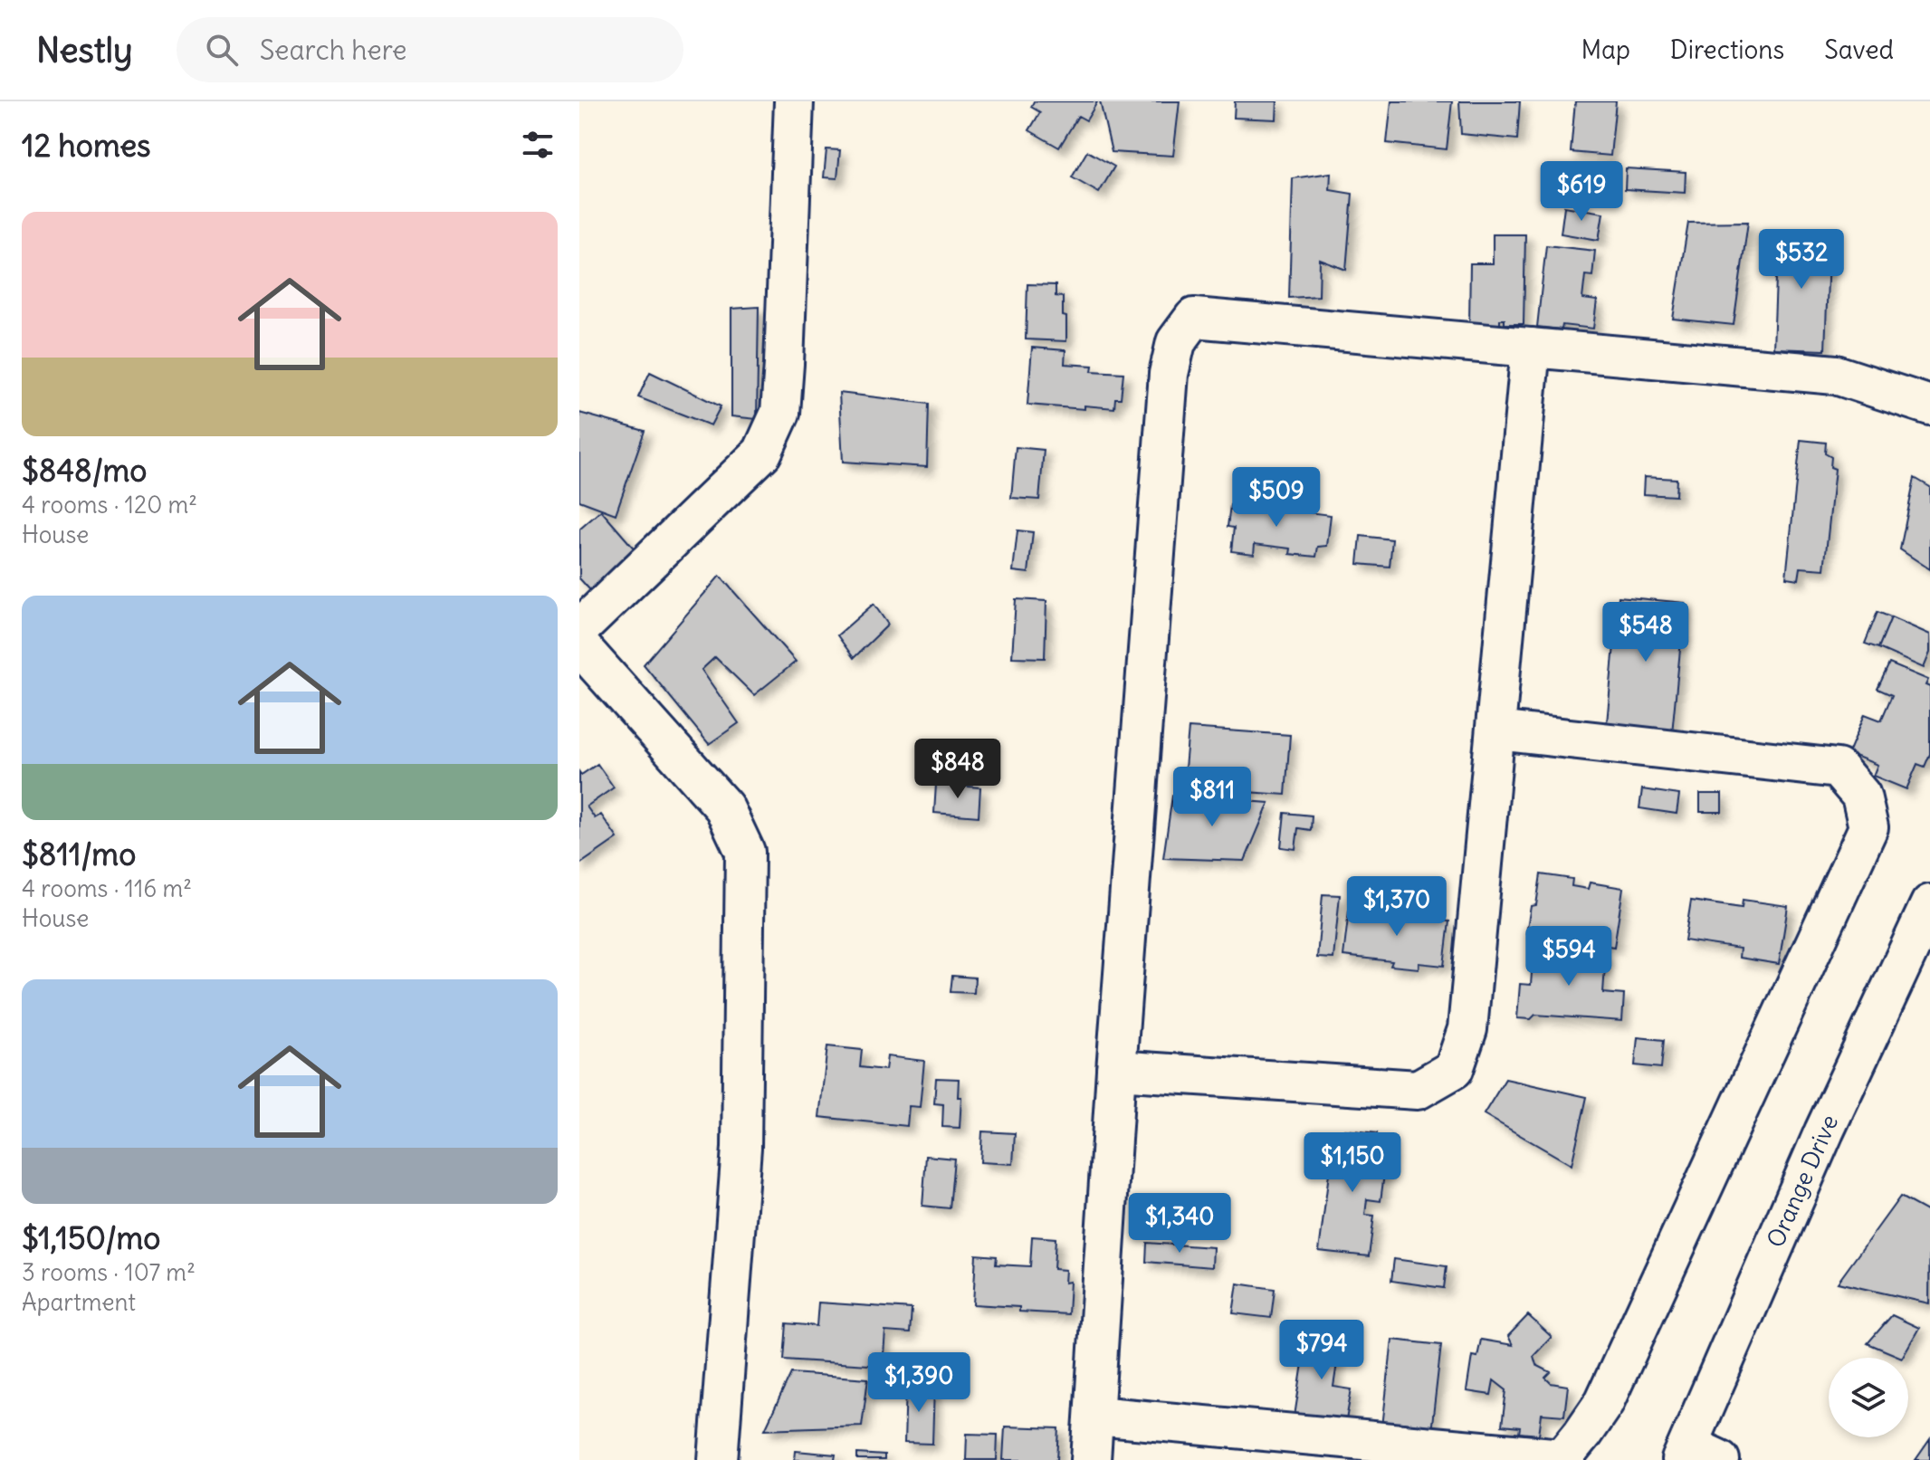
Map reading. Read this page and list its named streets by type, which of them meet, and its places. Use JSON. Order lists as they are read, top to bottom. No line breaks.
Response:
{"streets":{"street":["Orange Drive"]},"page":{"header":"Nestly","search":"Search here","nav":["Map","Directions","Saved"],"heading":"12 homes","price":["$619","$532","$509","$548","$848","$811","$1,370","$594","$1,150","$1,340","$794","$1,390"],"list":[{"name":"$848/mo","note":"4 rooms · 120 m² · House"},{"name":"$811/mo","note":"4 rooms · 116 m² · House"},{"name":"$1,150/mo","note":"3 rooms · 107 m² · Apartment"}]}}
